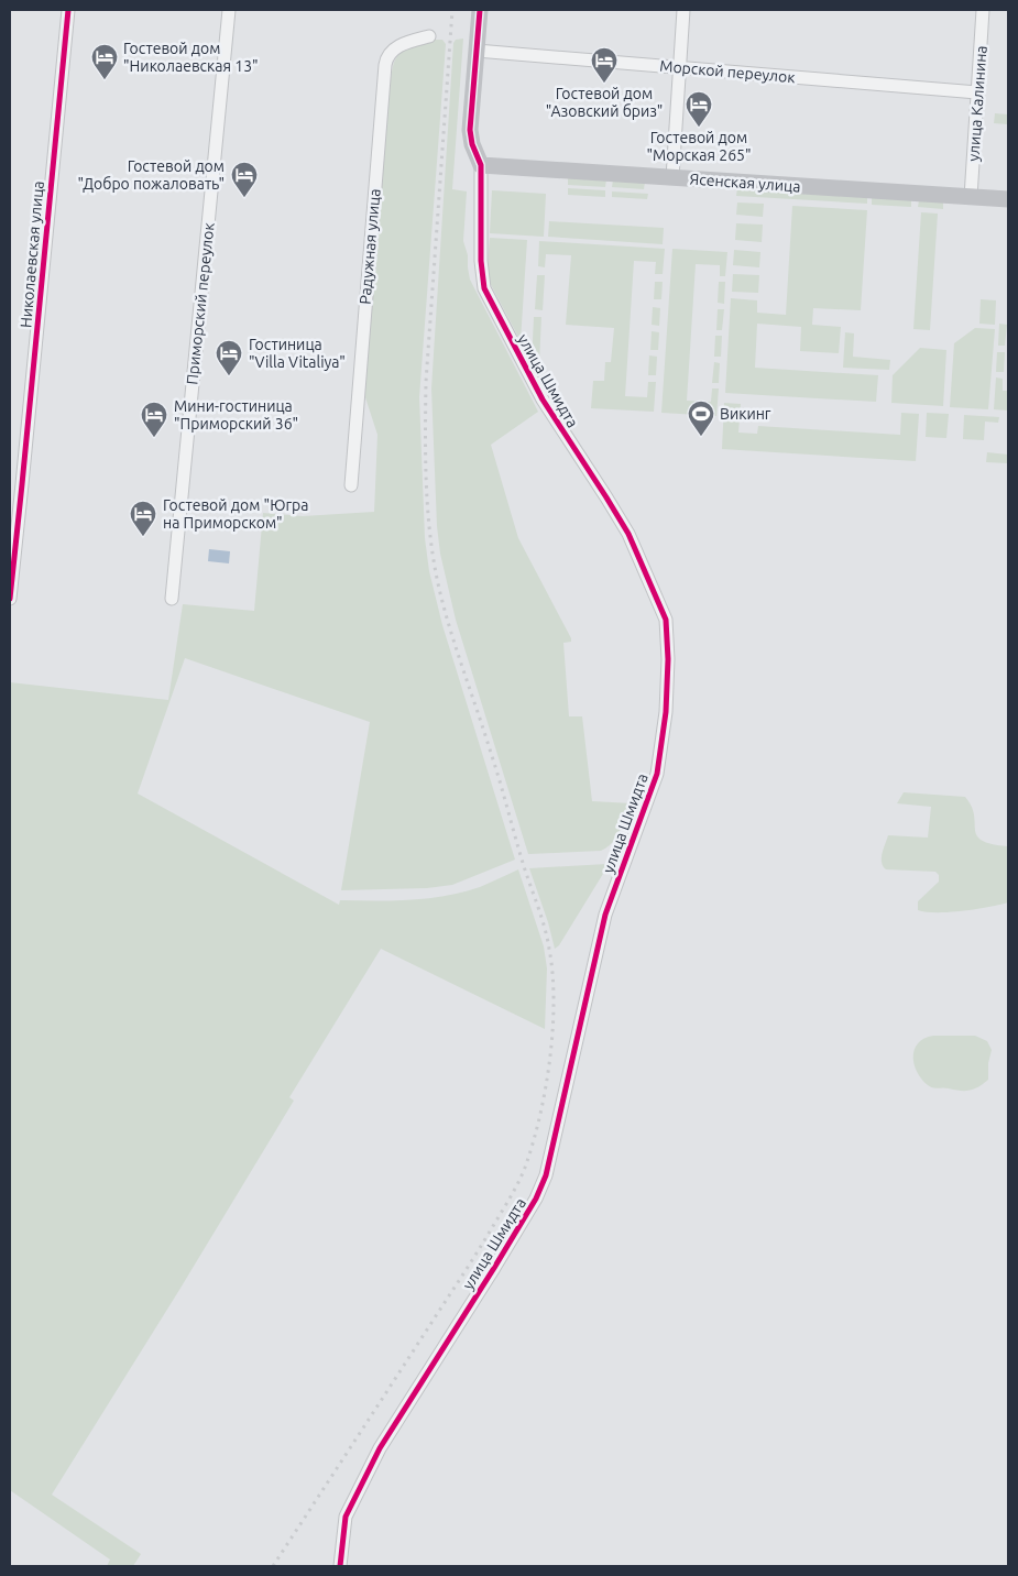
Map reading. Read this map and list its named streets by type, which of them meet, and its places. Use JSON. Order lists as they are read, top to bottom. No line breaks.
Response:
{"streets":{"street":["Морской переулок","улица Калинина","Ясенская улица","Радужная улица","Николаевская улица","Приморский переулок","улица Шмидта"]},"crossings":[["Морской переулок","улица Калинина"],["Морской переулок","улица Шмидта"],["улица Калинина","Ясенская улица"],["Ясенская улица","улица Шмидта"]],"places":{"hotel":["Гостевой дом \"Николаевская 13\"","Гостевой дом \"Азовский бриз\"","Гостевой дом \"Морская 265\"","Гостевой дом \"Добро пожаловать\"","Гостиница \"Villa Vitaliya\"","Мини-гостиница \"Приморский 36\"","Гостевой дом \"Югра на Приморском\""],"sports":["Викинг"]}}
